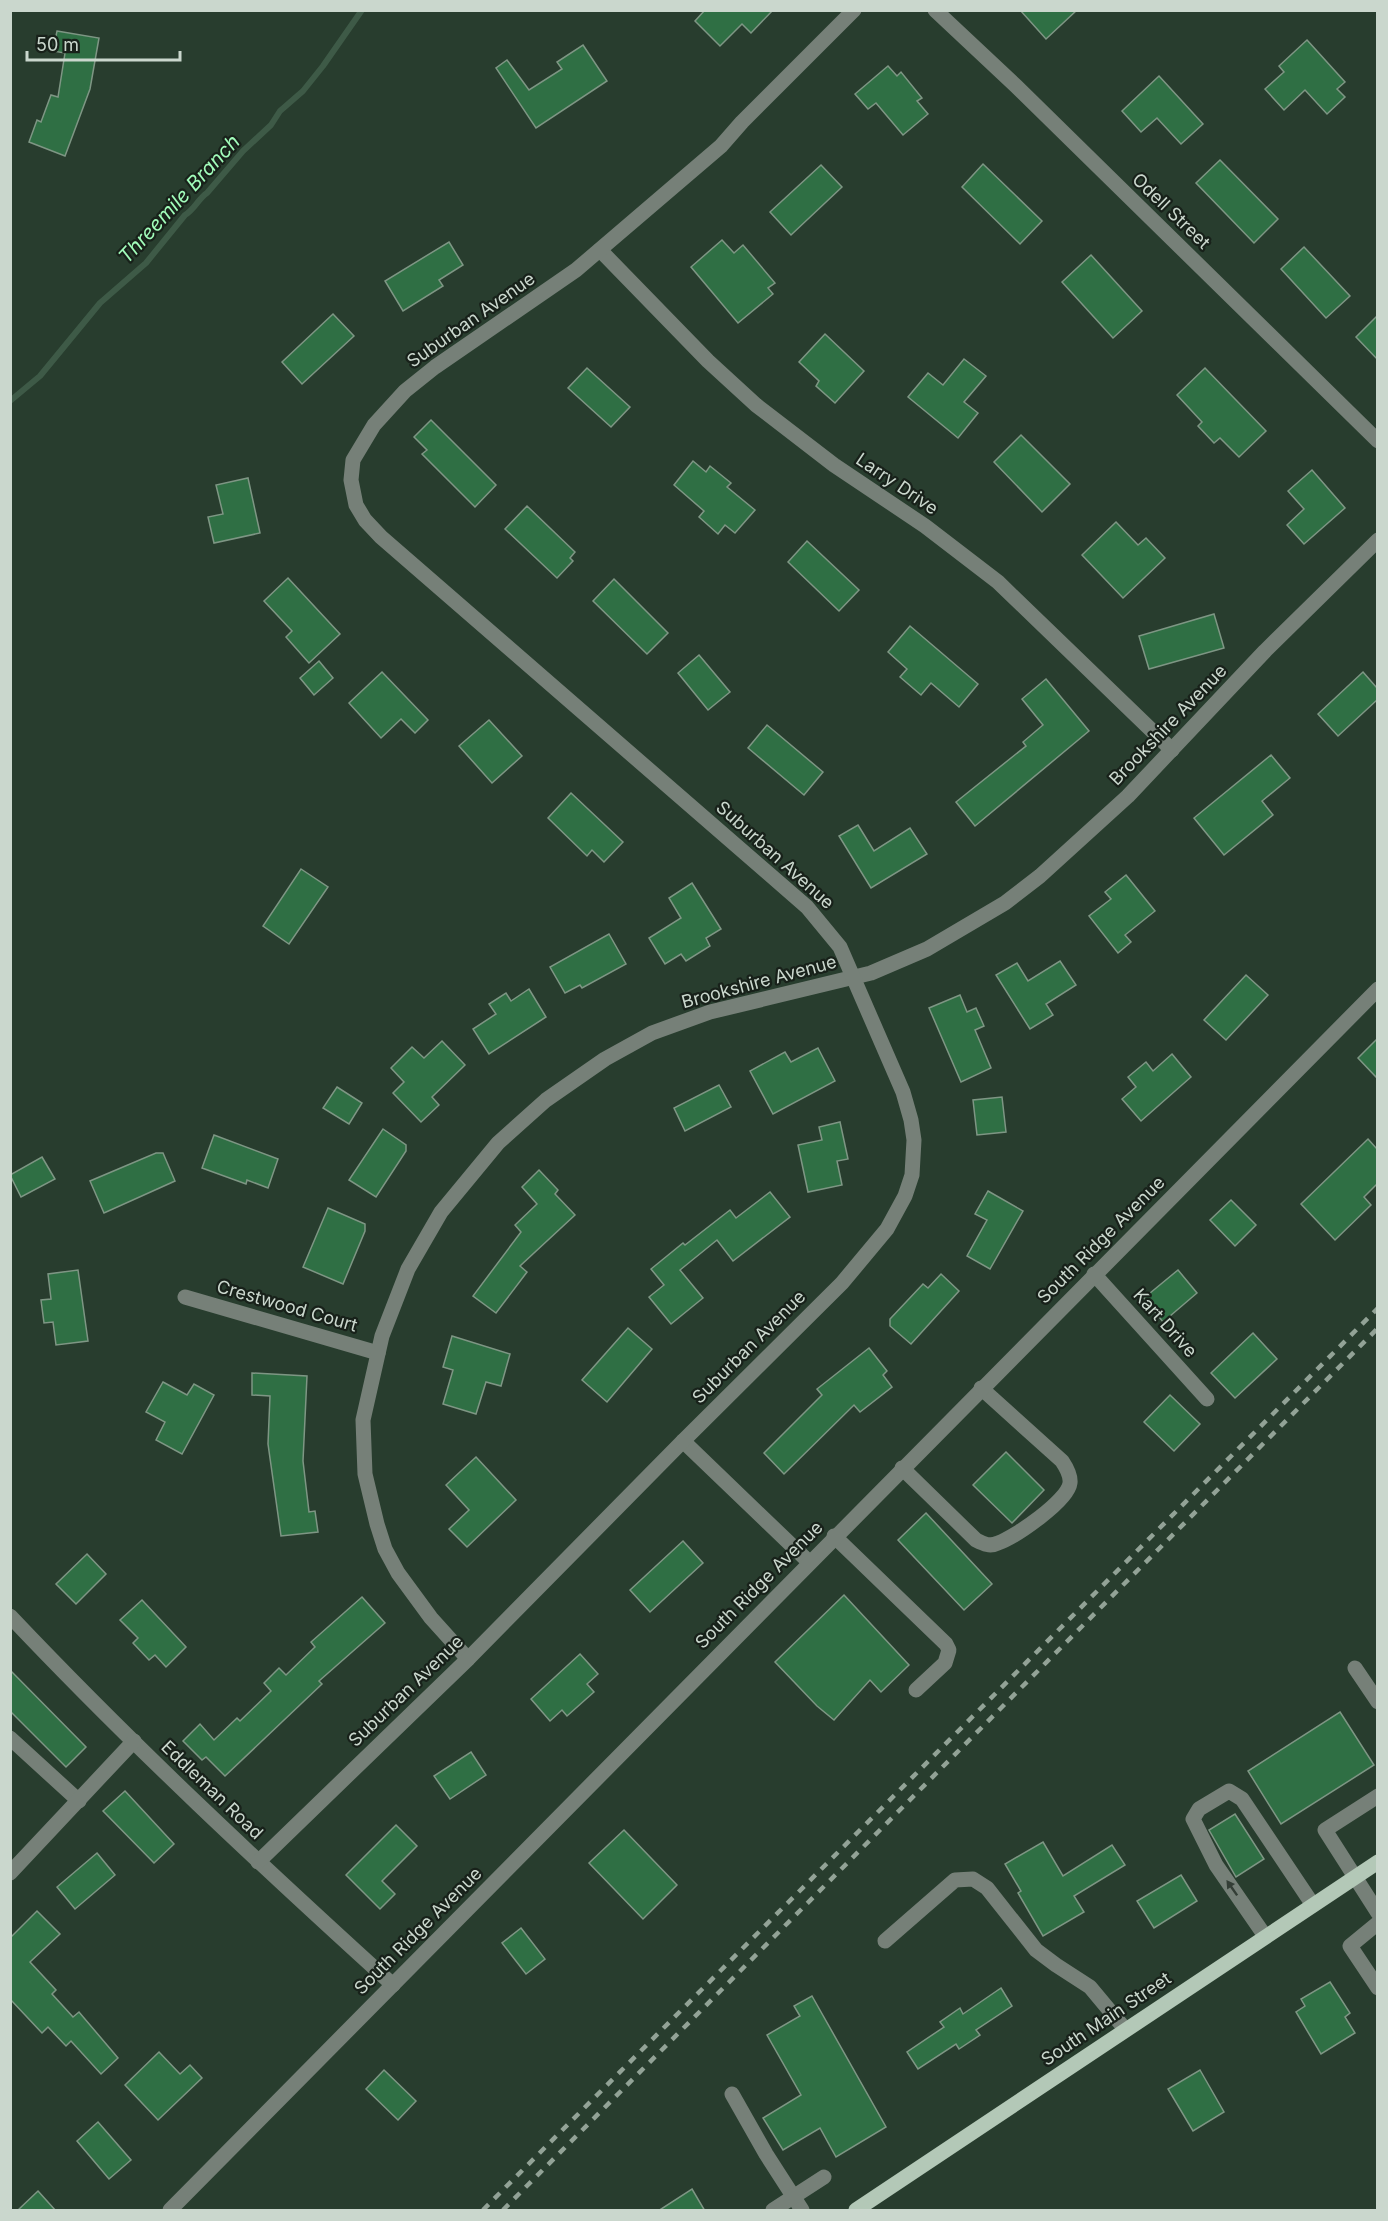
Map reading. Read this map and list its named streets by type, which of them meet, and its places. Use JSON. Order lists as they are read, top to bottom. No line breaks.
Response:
{"streets":{"main road":["South Main Street"],"street":["Odell Street","Suburban Avenue","Larry Drive","Brookshire Avenue","South Ridge Avenue","Crestwood Court","Kart Drive","Eddleman Road"]},"crossings":[["Suburban Avenue","Larry Drive"],["Suburban Avenue","Brookshire Avenue"],["Suburban Avenue","Eddleman Road"],["Larry Drive","Brookshire Avenue"],["Brookshire Avenue","Crestwood Court"],["South Ridge Avenue","Kart Drive"],["South Ridge Avenue","Eddleman Road"]],"water":["Threemile Branch"],"scale_bar":"50 m"}
